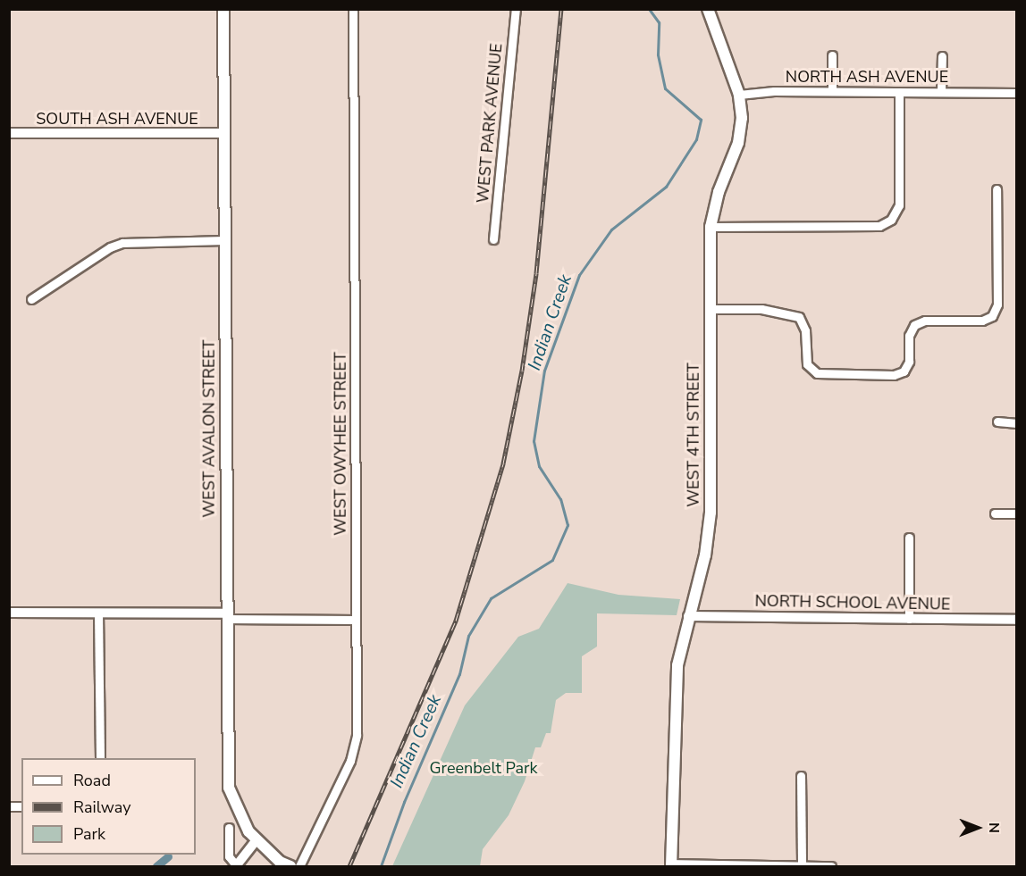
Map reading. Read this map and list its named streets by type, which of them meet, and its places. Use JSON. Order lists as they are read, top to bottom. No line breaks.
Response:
{"streets":{"main road":["WEST AVALON STREET","WEST 4TH STREET"],"street":["NORTH ASH AVENUE","SOUTH ASH AVENUE","WEST PARK AVENUE","WEST OWYHEE STREET","NORTH SCHOOL AVENUE"]},"crossings":[["NORTH ASH AVENUE","WEST 4TH STREET"],["SOUTH ASH AVENUE","WEST AVALON STREET"],["WEST 4TH STREET","NORTH SCHOOL AVENUE"]],"water":["Indian Creek"],"parks":["Greenbelt Park"],"legend":["Road","Railway","Park"],"north":"right"}
